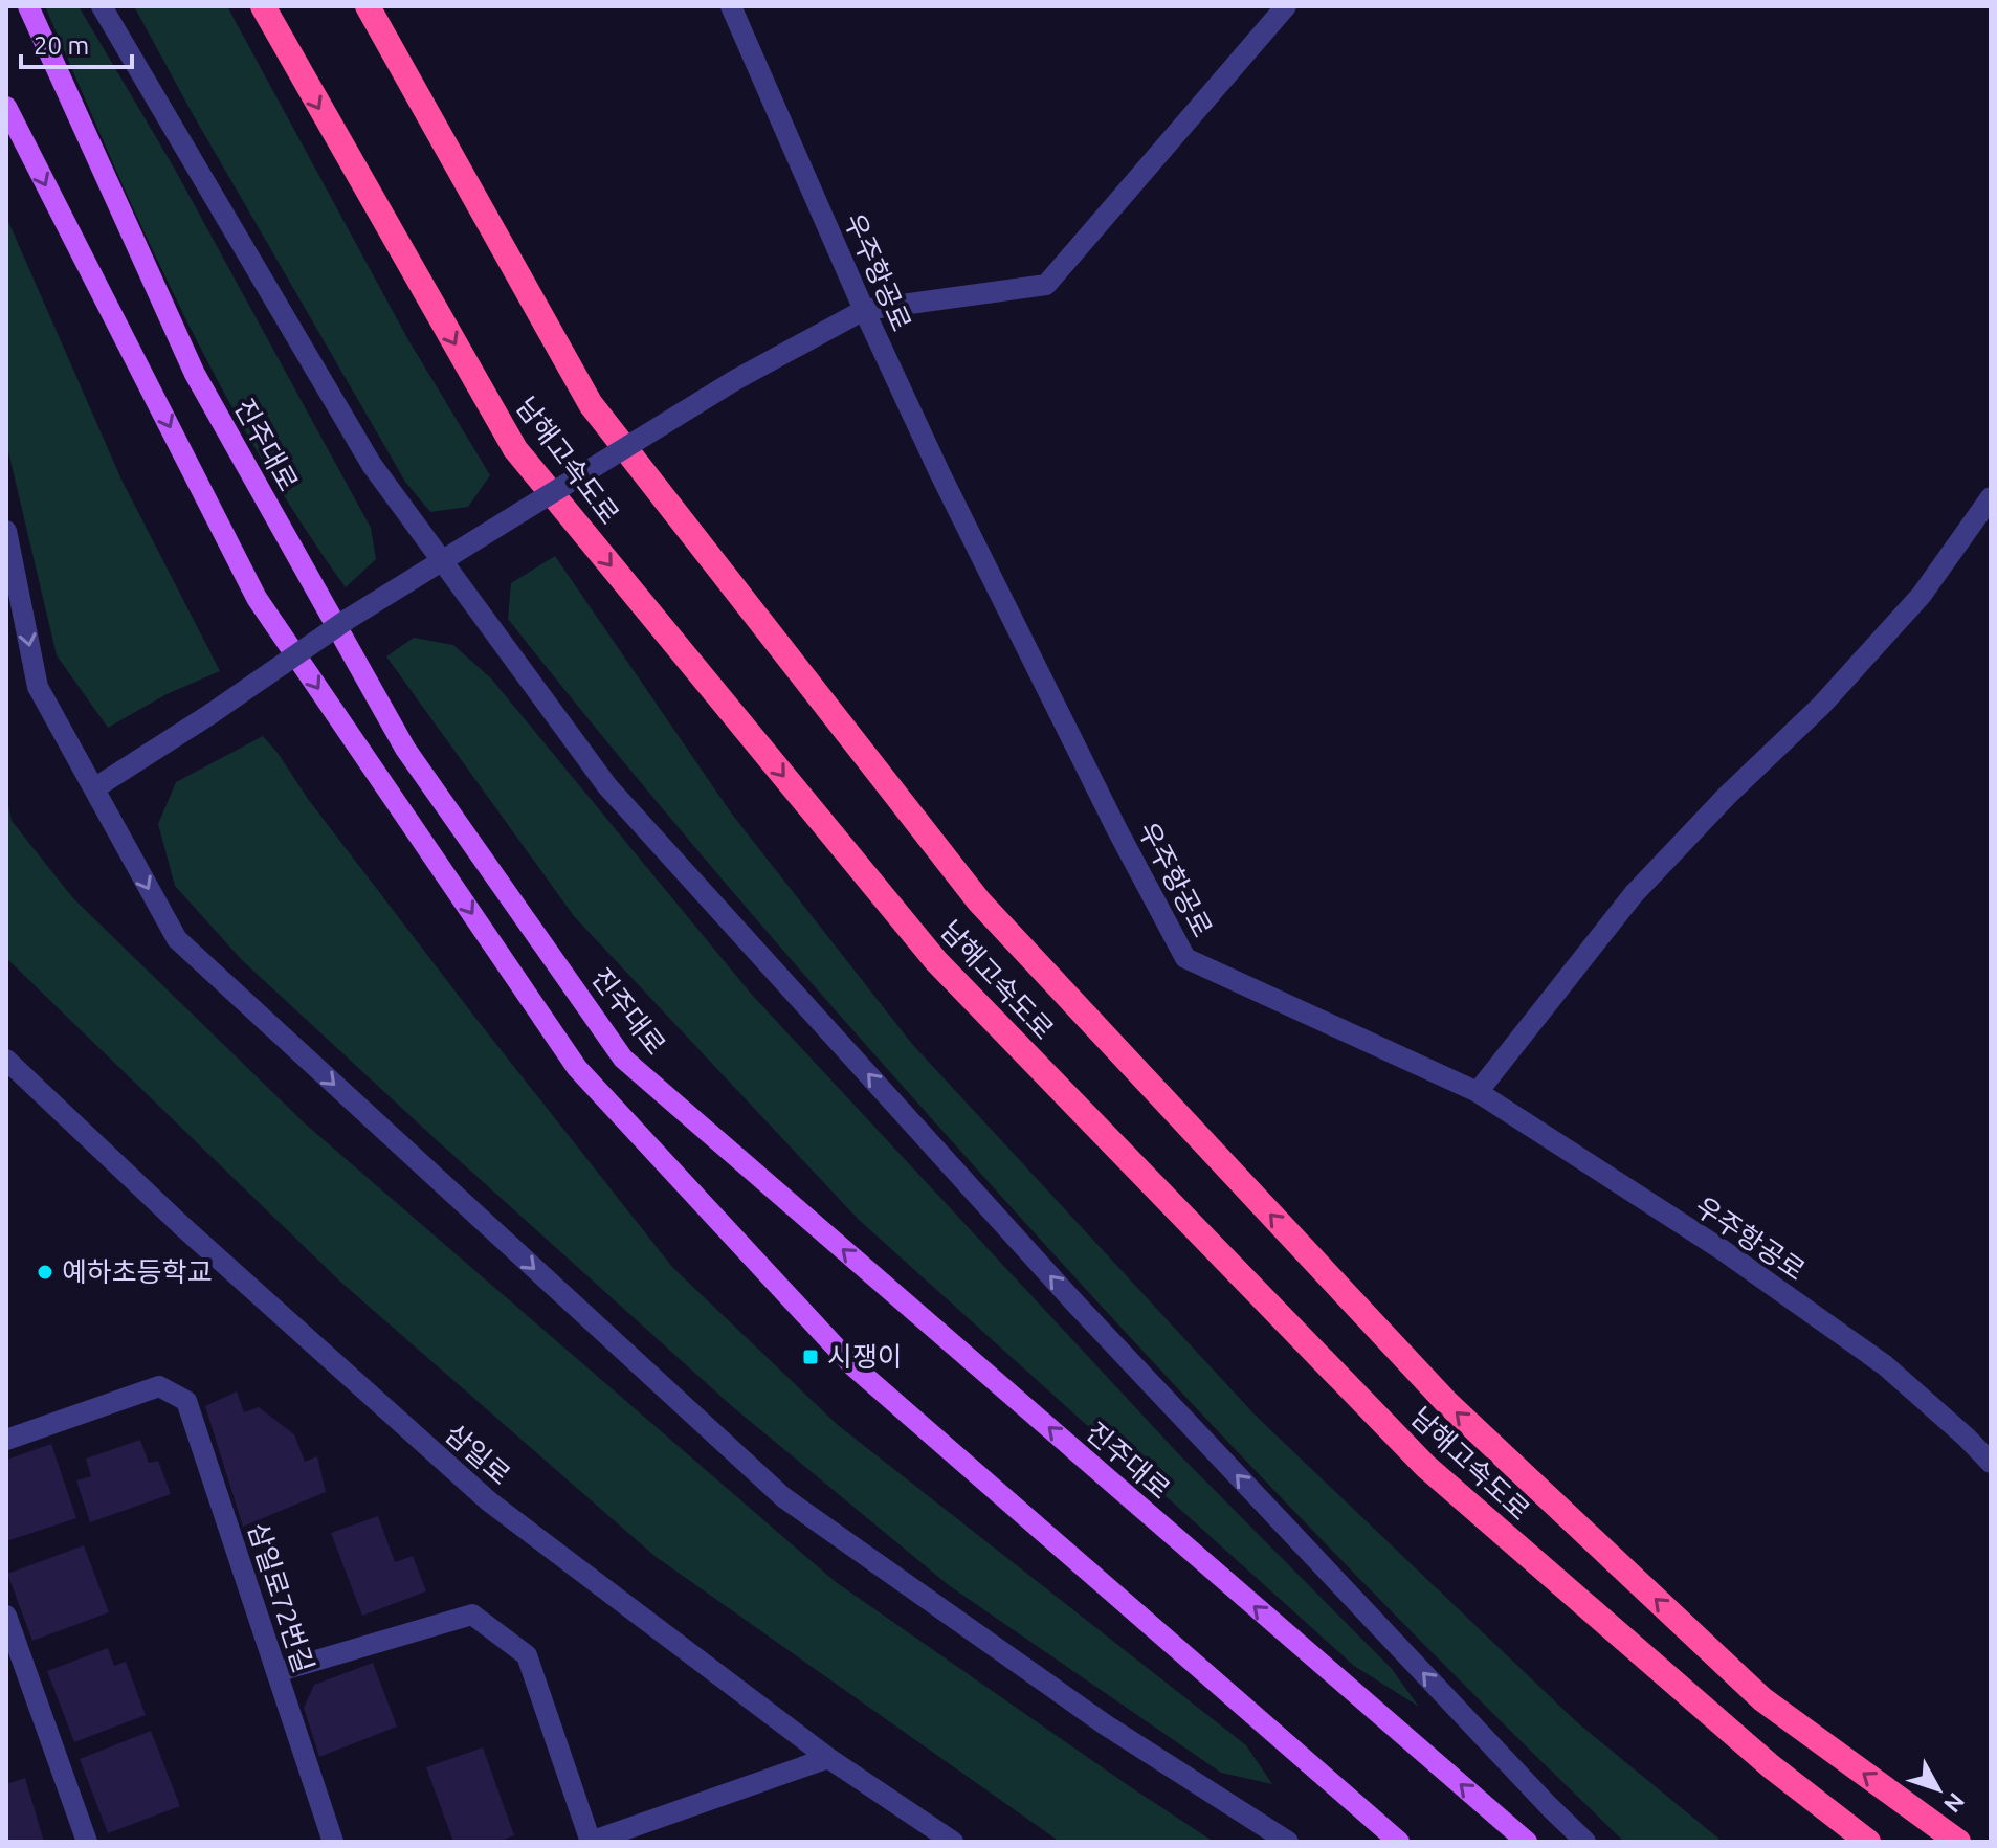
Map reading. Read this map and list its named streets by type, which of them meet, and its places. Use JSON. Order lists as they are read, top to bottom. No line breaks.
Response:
{"streets":{"highway":["남해고속도로"],"main road":["진주대로"],"street":["우주항공로","삼일로","삼일로72번길"]},"places":{"other":["예하초등학교"],"transit":["시쟁이"]},"scale_bar":"20 m","north":"bottom right"}
